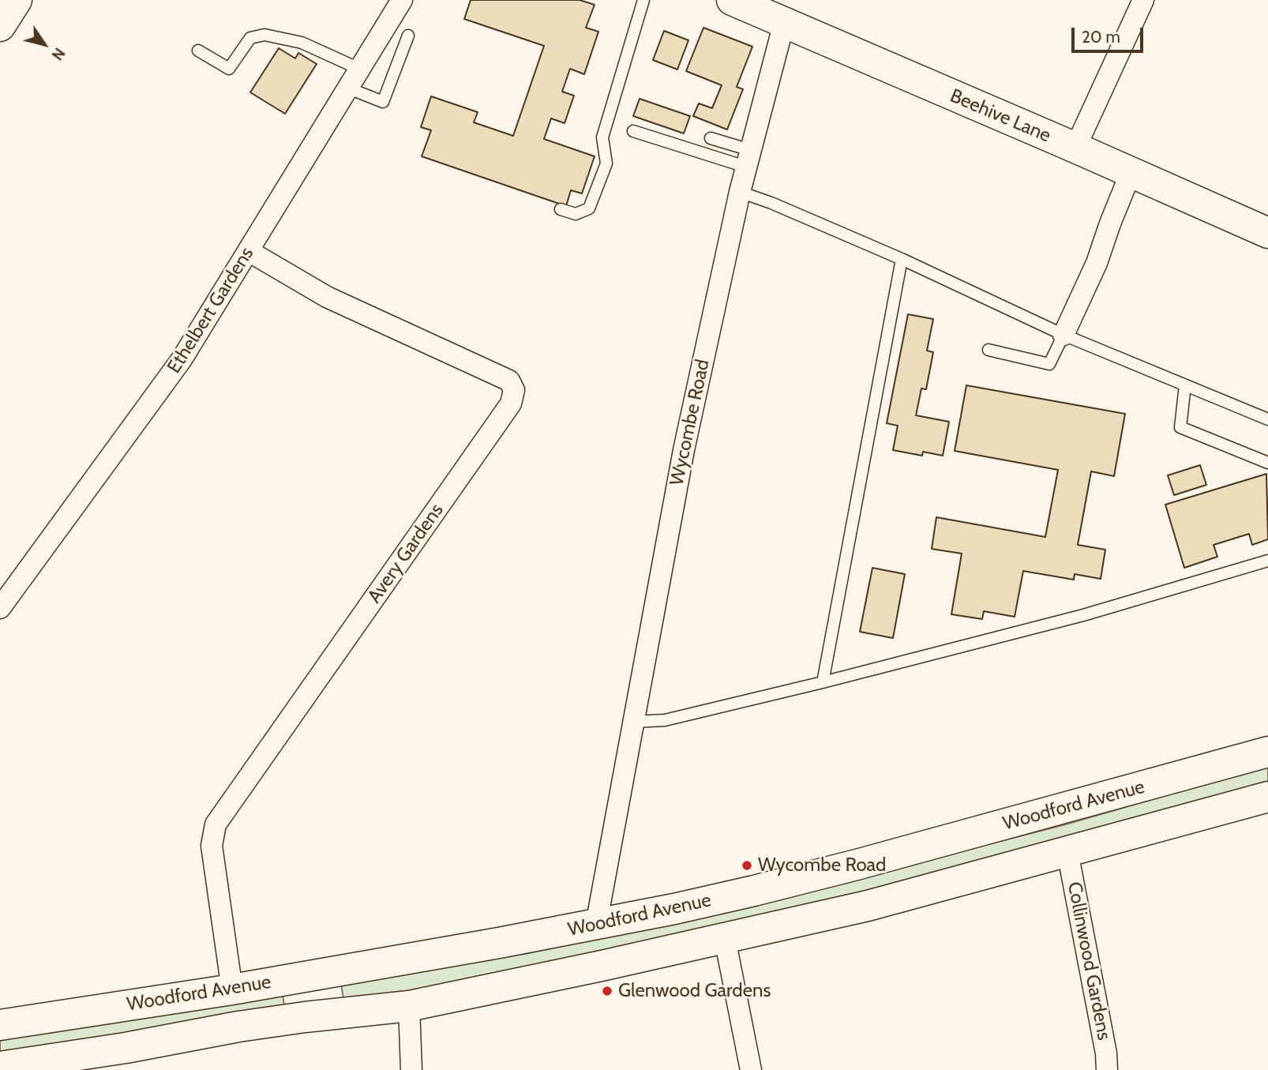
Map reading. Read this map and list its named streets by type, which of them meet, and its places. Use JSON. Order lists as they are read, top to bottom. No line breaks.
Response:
{"streets":{"main road":["Beehive Lane","Woodford Avenue"],"street":["Ethelbert Gardens","Wycombe Road","Avery Gardens","Collinwood Gardens"]},"crossings":[["Beehive Lane","Wycombe Road"],["Ethelbert Gardens","Avery Gardens"],["Wycombe Road","Woodford Avenue"],["Avery Gardens","Woodford Avenue"],["Woodford Avenue","Collinwood Gardens"]],"places":["Wycombe Road","Glenwood Gardens"],"scale_bar":"20 m","north":"bottom right"}
